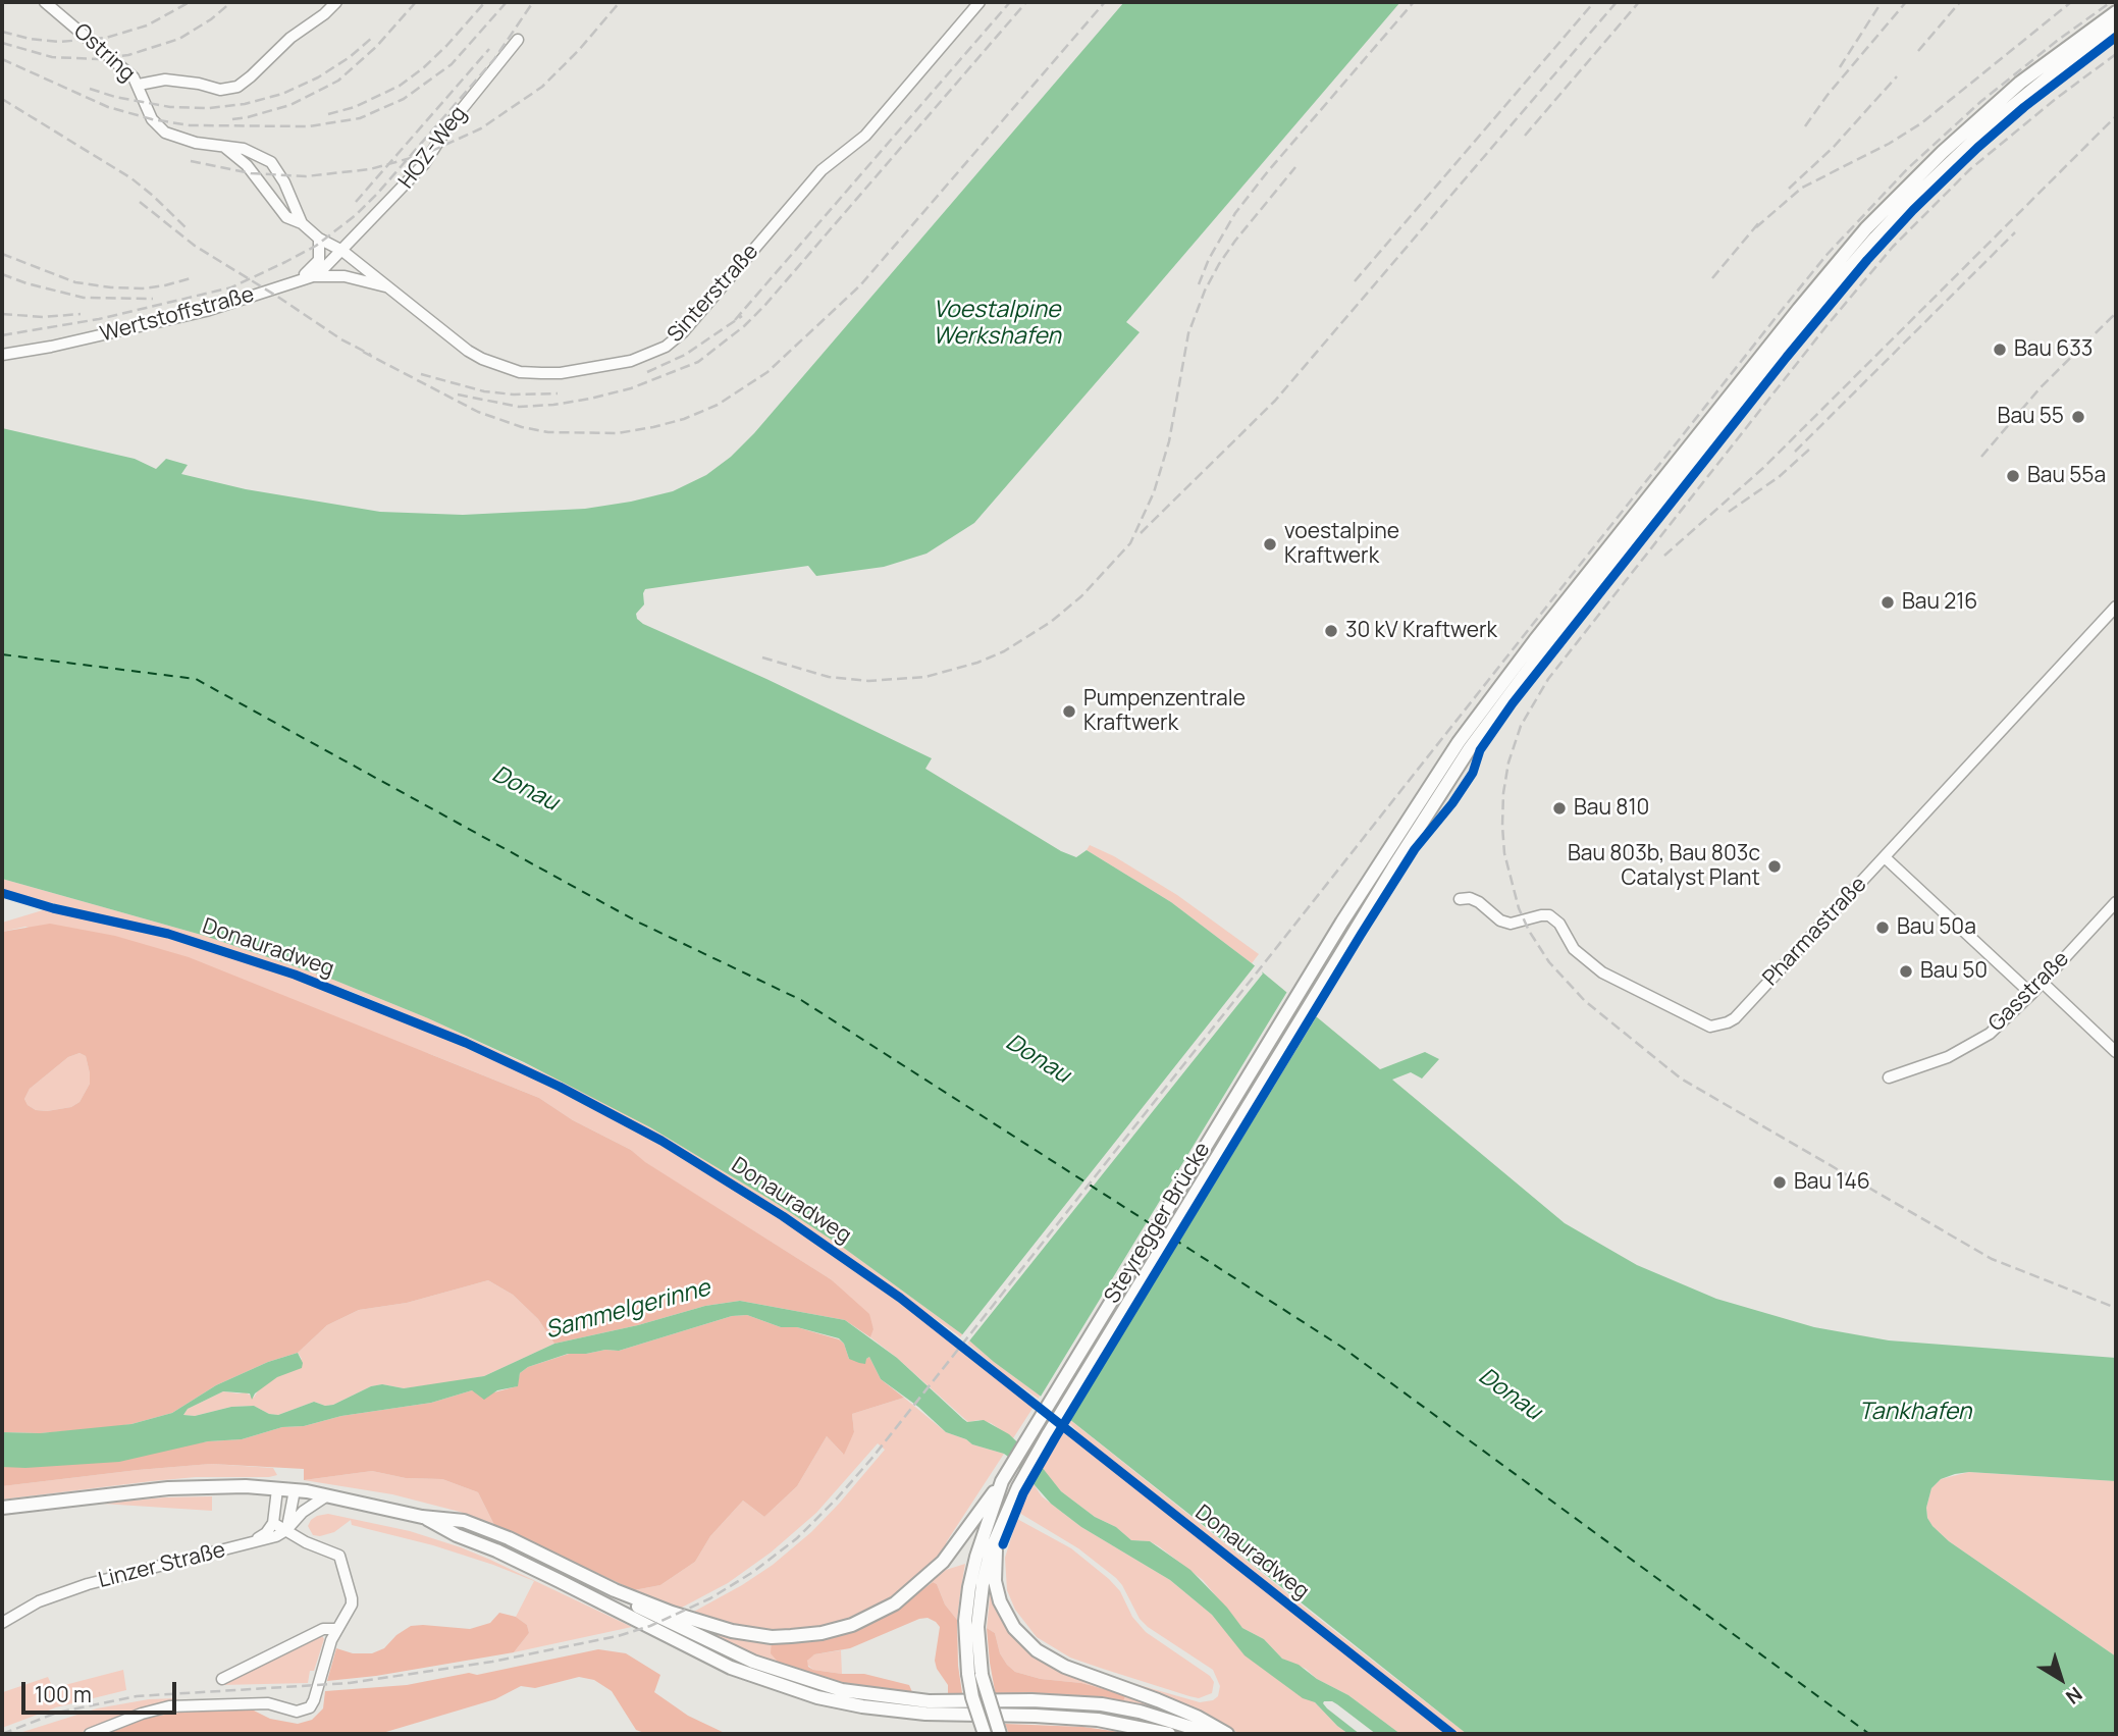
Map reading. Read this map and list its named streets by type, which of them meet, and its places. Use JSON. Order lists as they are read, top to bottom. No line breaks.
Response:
{"streets":{"main road":["Steyregger Brücke"],"street":["Ostring","HOZ-Weg","Sinterstraße","Wertstoffstraße","Pharmastraße","Gasstraße","Linzer Straße"],"cycle path":["Donauradweg"]},"crossings":[["Ostring","HOZ-Weg"],["Ostring","Sinterstraße"],["Ostring","Wertstoffstraße"],["HOZ-Weg","Sinterstraße"],["HOZ-Weg","Wertstoffstraße"],["Sinterstraße","Wertstoffstraße"]],"water":["Voestalpine Werkshafen","Donau","Sammelgerinne","Tankhafen"],"places":["Bau 633","Bau 55","Bau 55a","voestalpine Kraftwerk","Bau 216","30 kV Kraftwerk","Pumpenzentrale Kraftwerk","Bau 810","Bau 803b, Bau 803c Catalyst Plant","Bau 50a","Bau 50","Bau 146"],"scale_bar":"100 m","north":"bottom right"}
